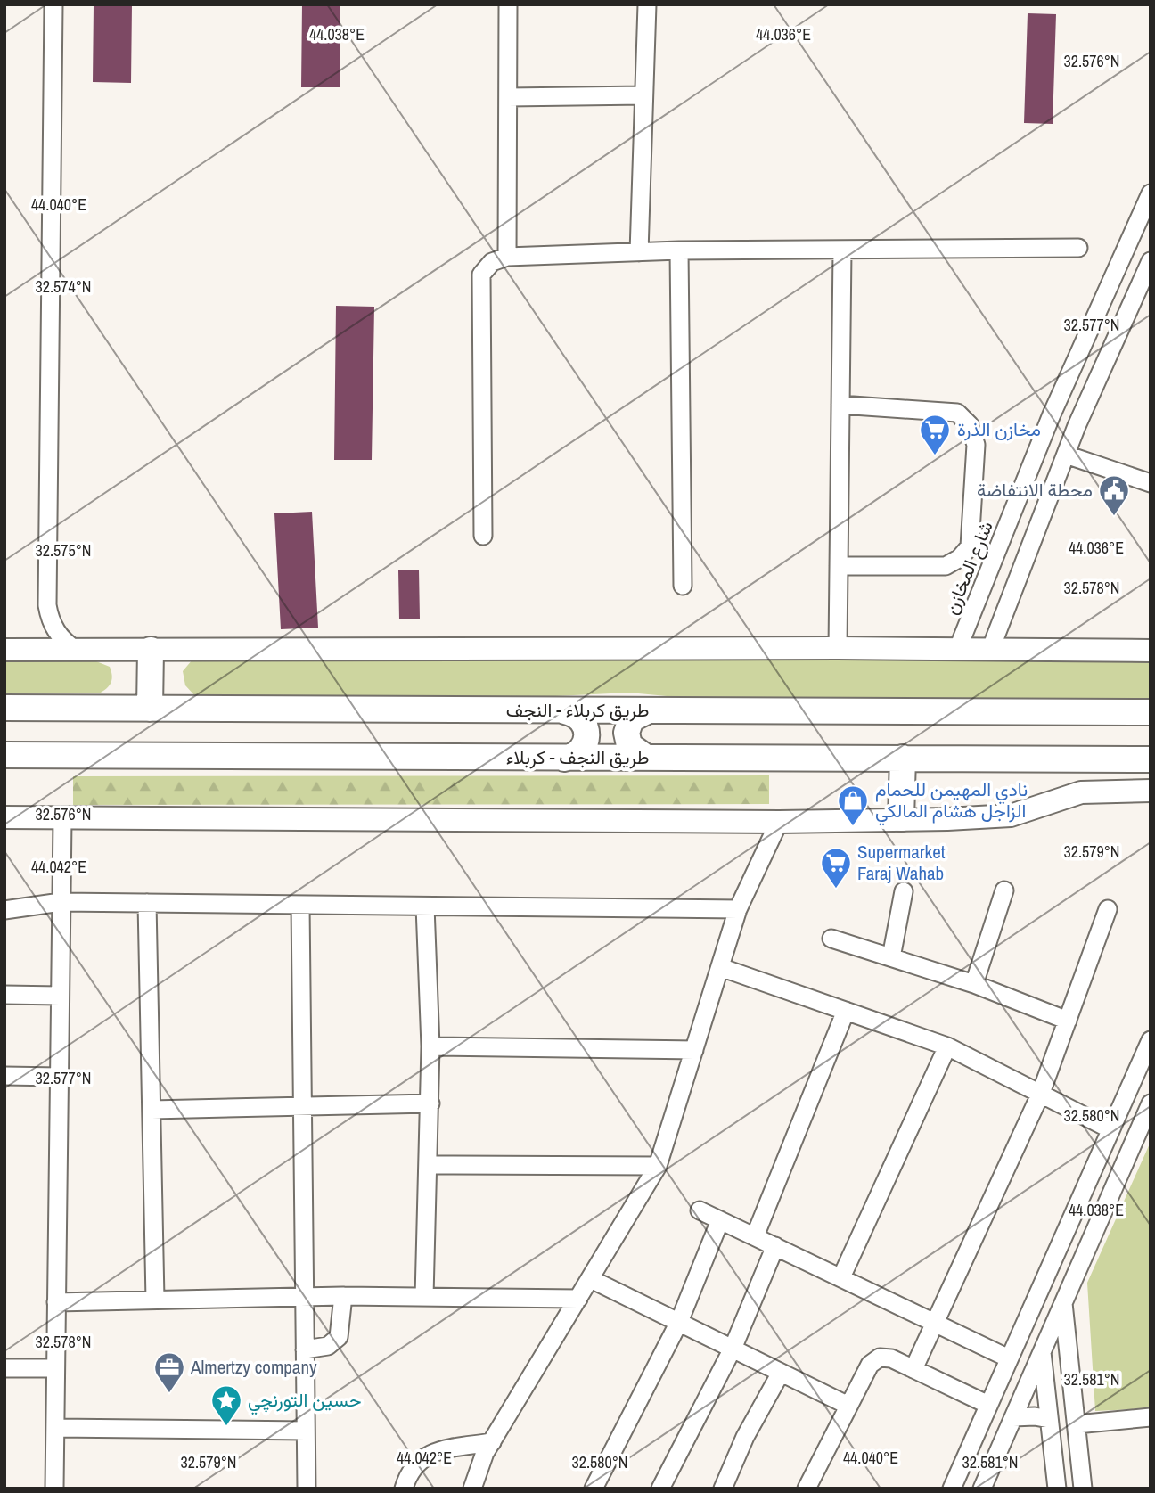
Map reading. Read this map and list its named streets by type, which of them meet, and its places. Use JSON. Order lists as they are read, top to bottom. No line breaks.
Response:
{"streets":{"highway":["طريق كربلاء - النجف","طريق النجف - كربلاء"],"street":["شارع المخازن"]},"places":{"supermarket":["مخازن الذرة","Supermarket Faraj Wahab"],"public building":["محطة الانتفاضة"],"shop":["نادي المهيمن للحمام الزاجل هشام المالكي"],"office":["Almertzy company"],"place":["حسين التورنچي"]},"coordinates":["44.038°E","44.036°E","32.576°N","44.040°E","32.574°N","32.577°N","32.575°N","32.578°N","32.579°N","44.042°E","32.580°N","32.581°N"]}
